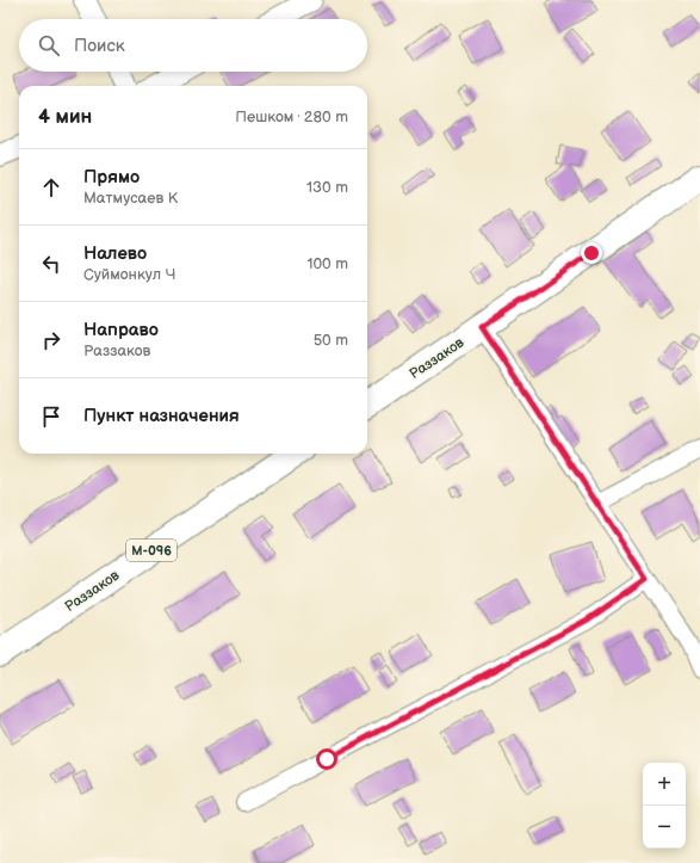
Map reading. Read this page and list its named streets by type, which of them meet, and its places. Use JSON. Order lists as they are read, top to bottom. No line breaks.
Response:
{"streets":{"main road":["Раззаков","М-096"]},"page":{"search":"Поиск","heading":["4 мин","Пешком · 280 m"],"list":[["Прямо","Матмусаев К","130 m"],["Налево","Суймонкул Ч","100 m"],["Направо","Раззаков","50 m"],"Пункт назначения"],"map_buttons":["+","−"]}}
